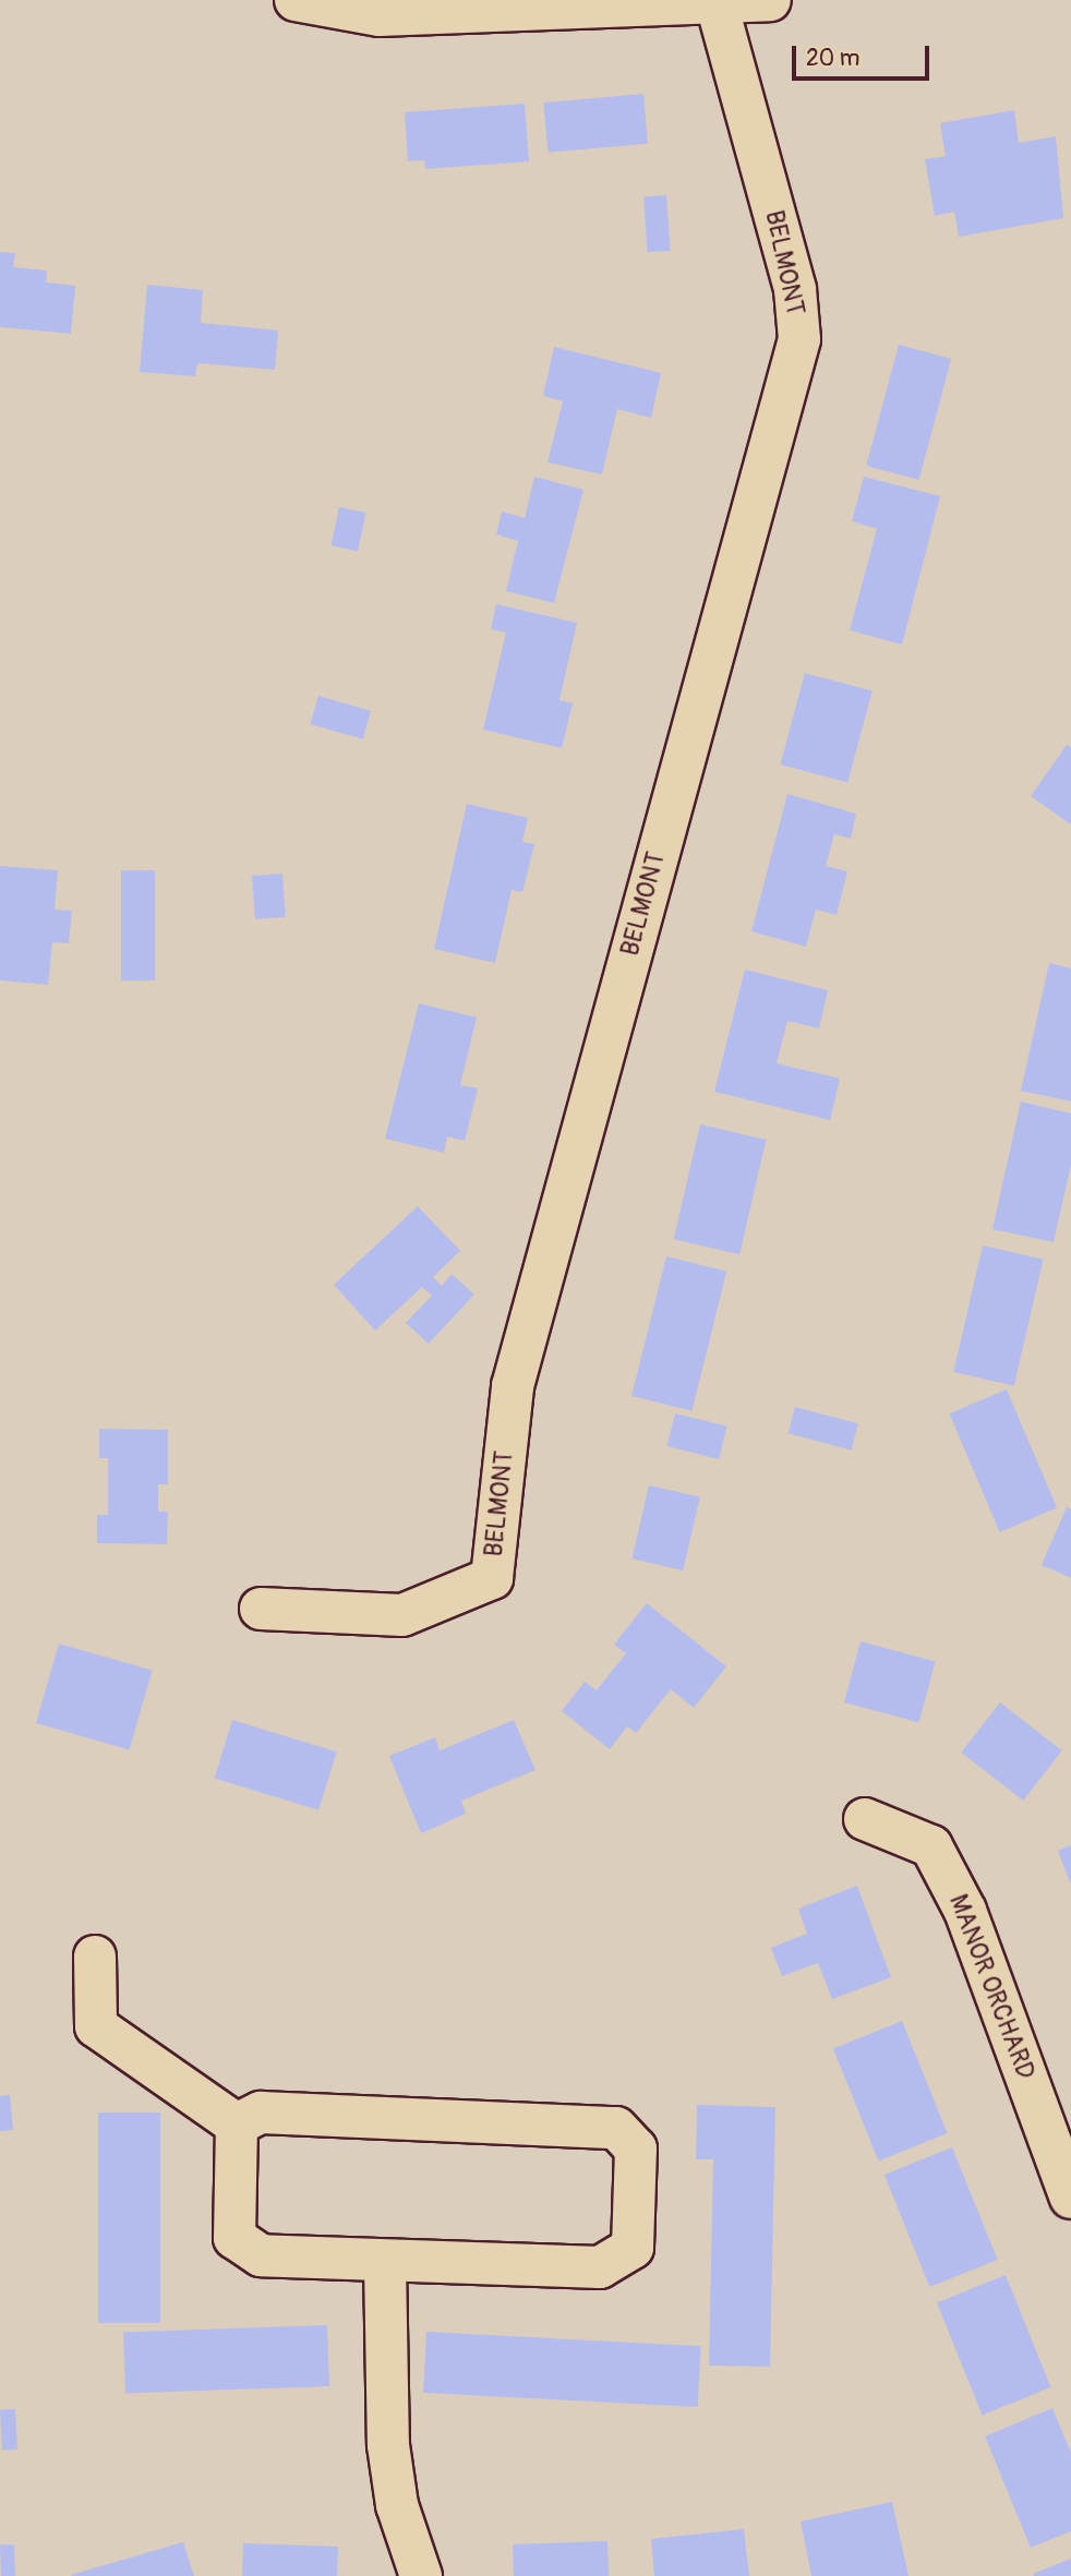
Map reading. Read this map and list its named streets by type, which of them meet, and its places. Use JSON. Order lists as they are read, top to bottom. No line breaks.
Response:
{"streets":{"street":["BELMONT","MANOR ORCHARD"]},"scale_bar":"20 m"}
